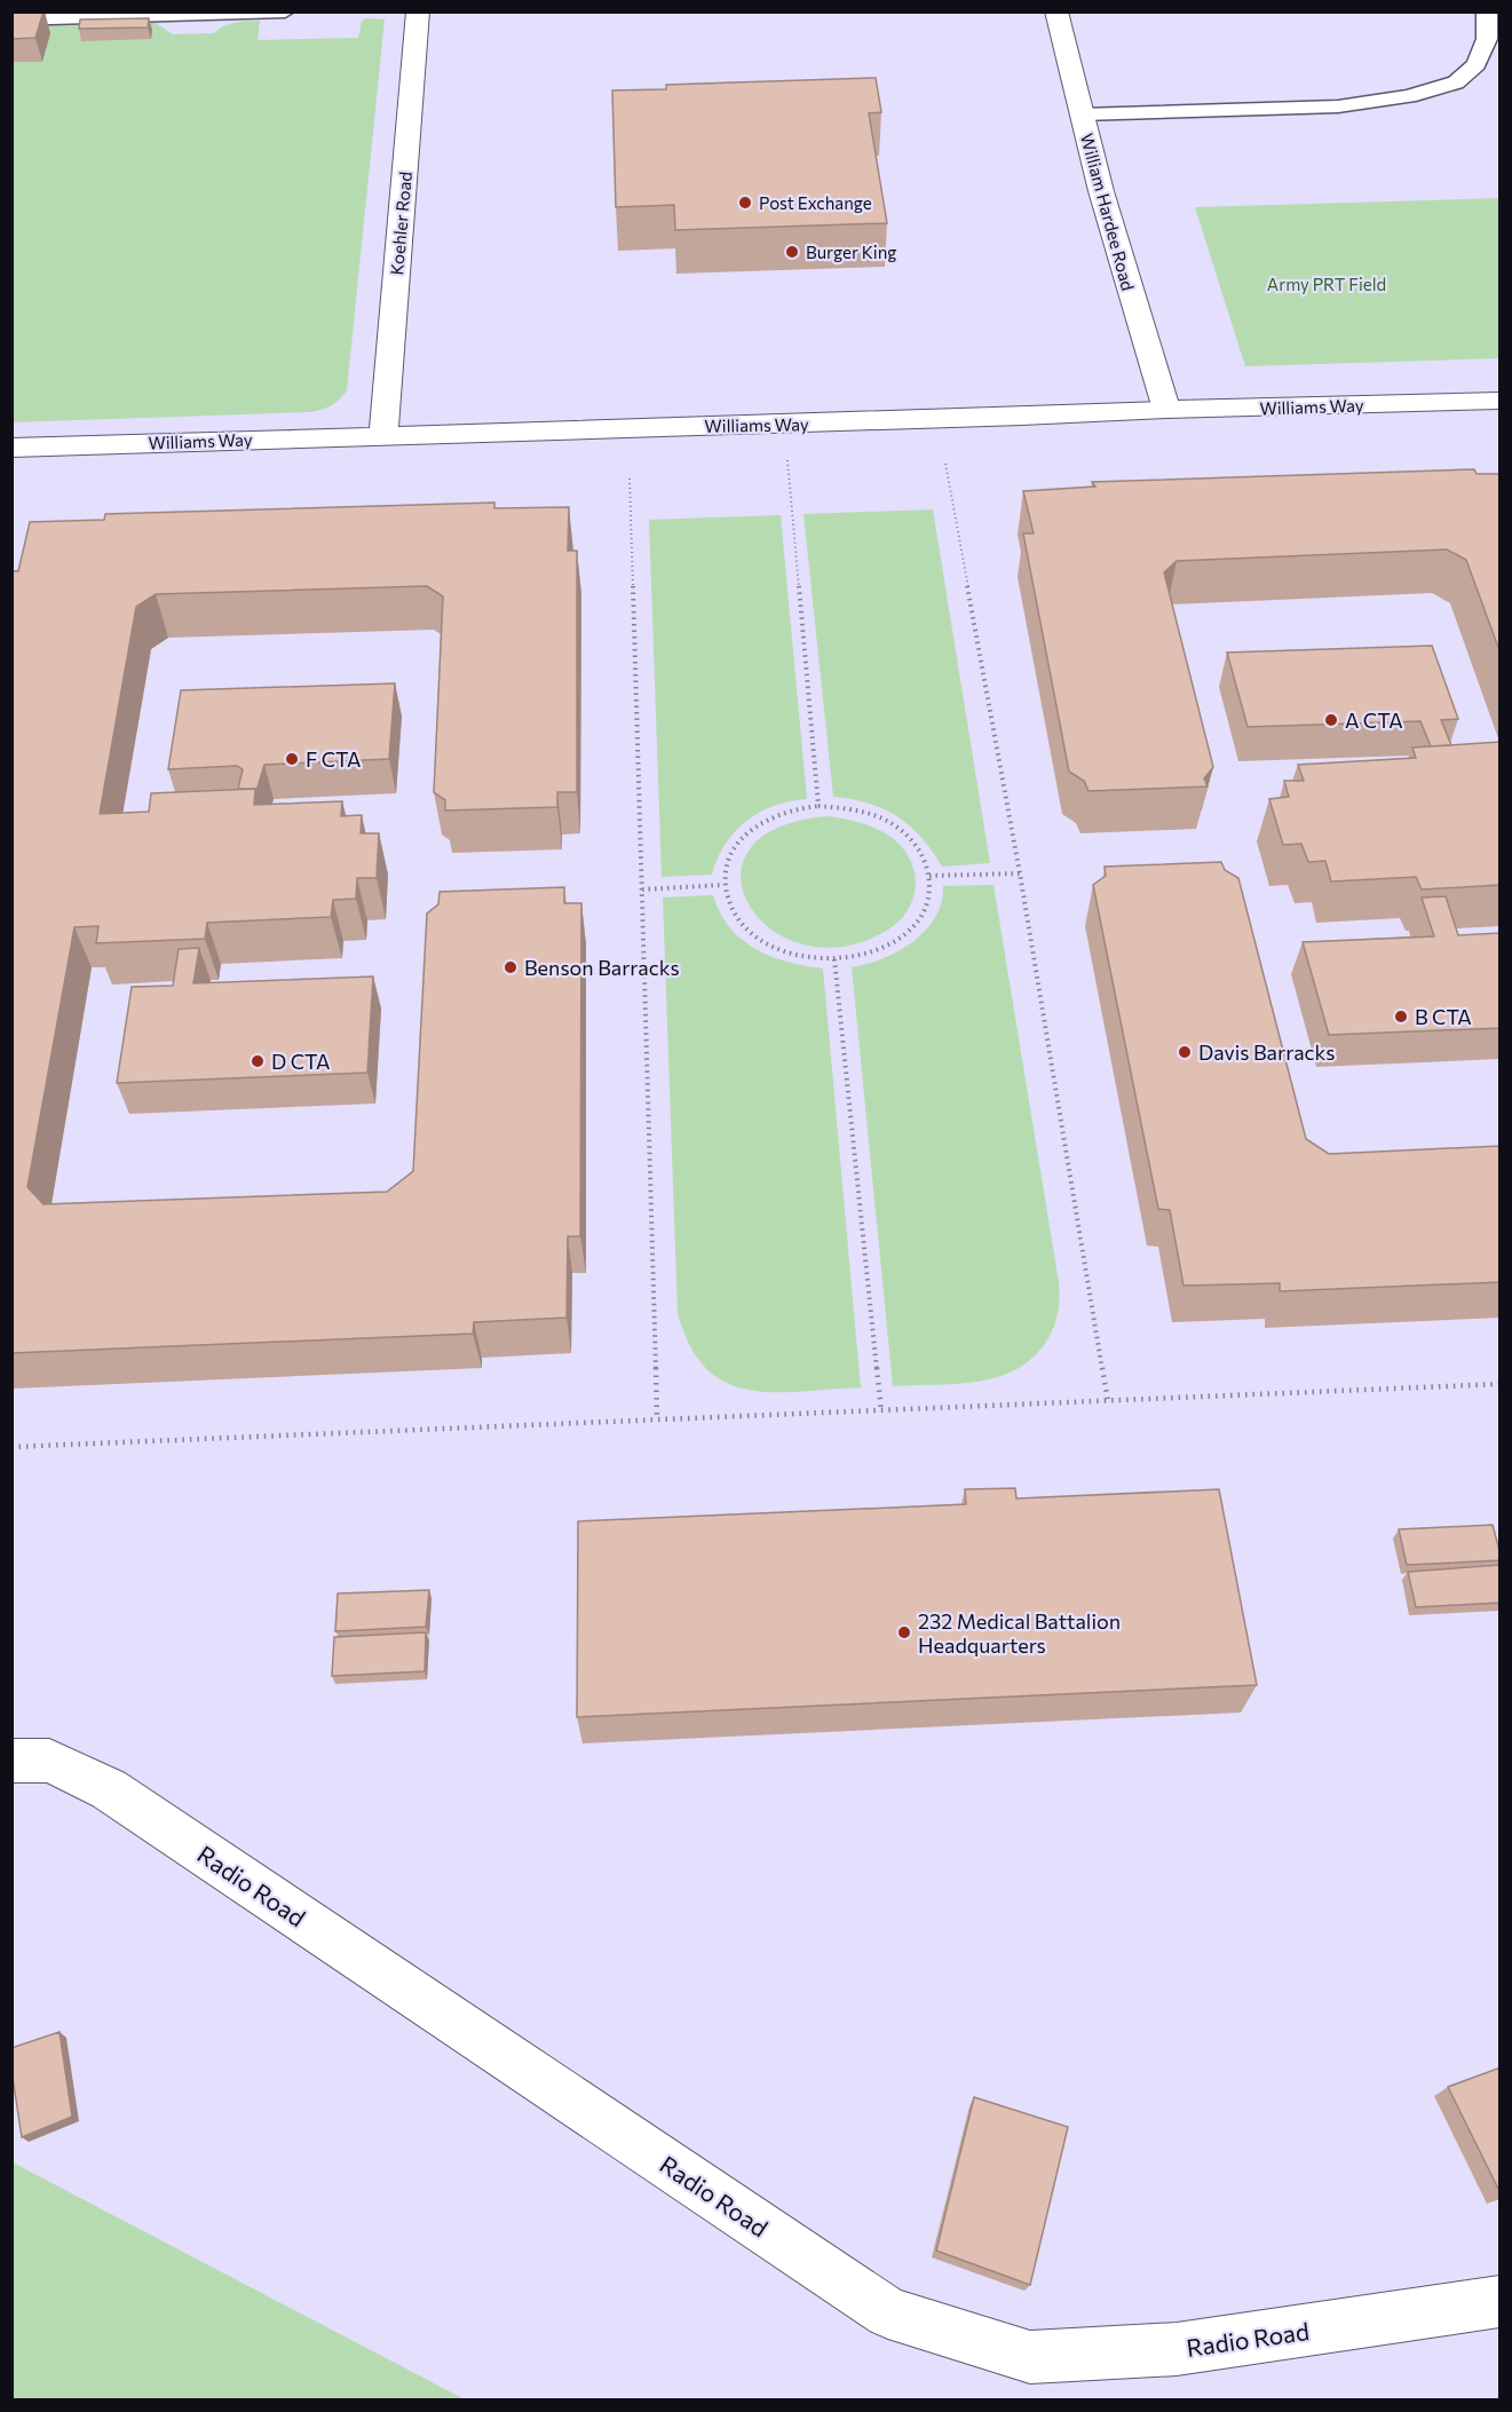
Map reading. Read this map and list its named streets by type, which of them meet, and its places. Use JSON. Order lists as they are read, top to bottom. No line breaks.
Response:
{"streets":{"street":["William Hardee Road","Koehler Road","Williams Way","Radio Road"]},"crossings":[["William Hardee Road","Williams Way"],["Koehler Road","Williams Way"]],"parks":["Army PRT Field"],"places":["Post Exchange","Burger King","A CTA","F CTA","Benson Barracks","B CTA","Davis Barracks","D CTA","232 Medical Battalion Headquarters"]}
